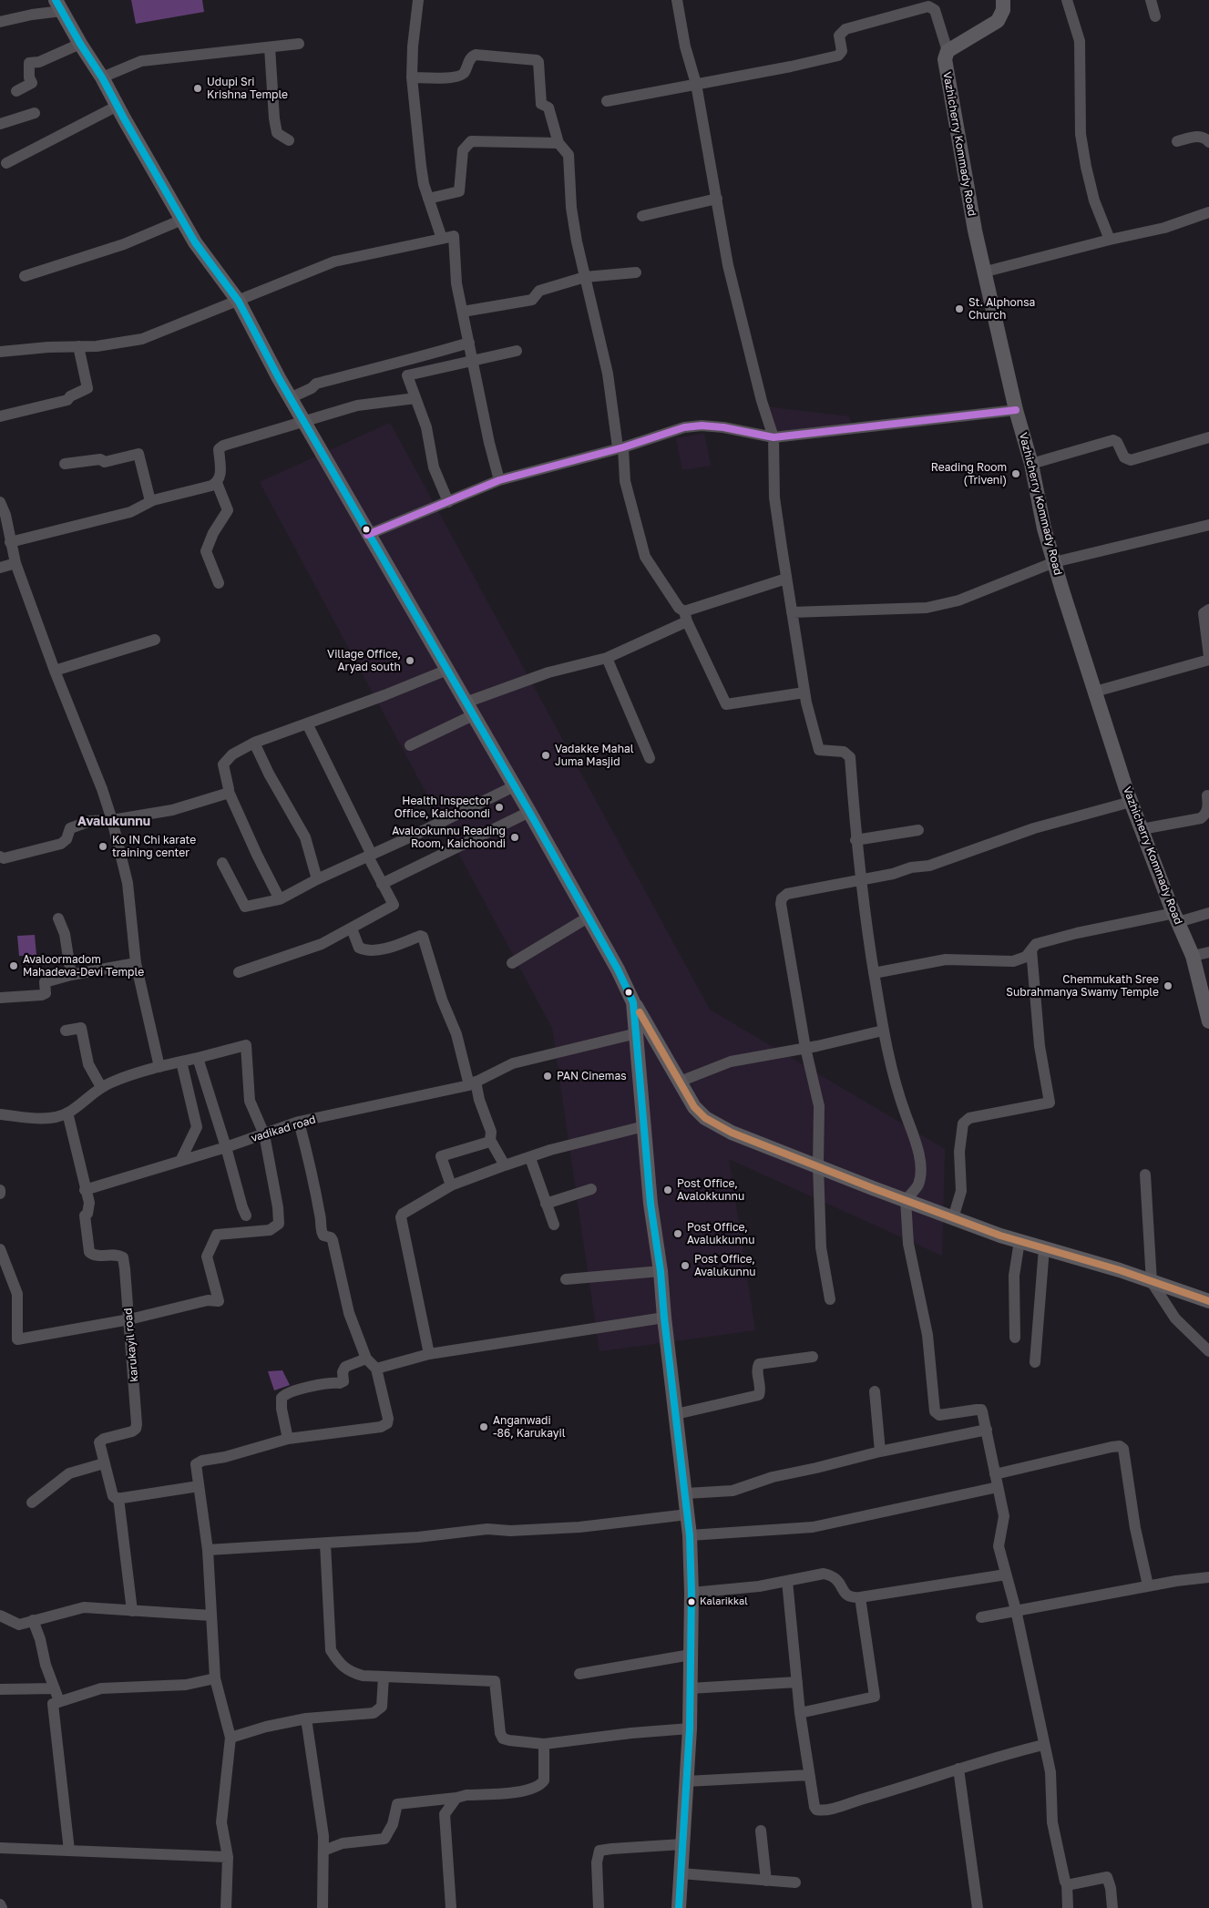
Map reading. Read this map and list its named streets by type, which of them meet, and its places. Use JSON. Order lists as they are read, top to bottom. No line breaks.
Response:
{"streets":{"main road":["Vazhicherry Kommady Road"],"street":["vadikad road","karukayil road"]},"crossings":[["vadikad road","karukayil road"]],"districts":["Avalukunnu"],"places":["Udupi Sri Krishna Temple","St. Alphonsa Church","Reading Room (Triveni)","Village Office, Aryad south","Vadakke Mahal Juma Masjid","Health Inspector Office, Kaichoondi","Avalookunnu Reading Room, Kaichoondi","Ko IN Chi karate training center","Avaloormadom Mahadeva-Devi Temple","Chemmukath Sree Subrahmanya Swamy Temple","PAN Cinemas","Post Office, Avalokkunnu","Post Office, Avalukkunnu","Post Office, Avalukunnu","Anganwadi -86, Karukayil","Kalarikkal"]}
